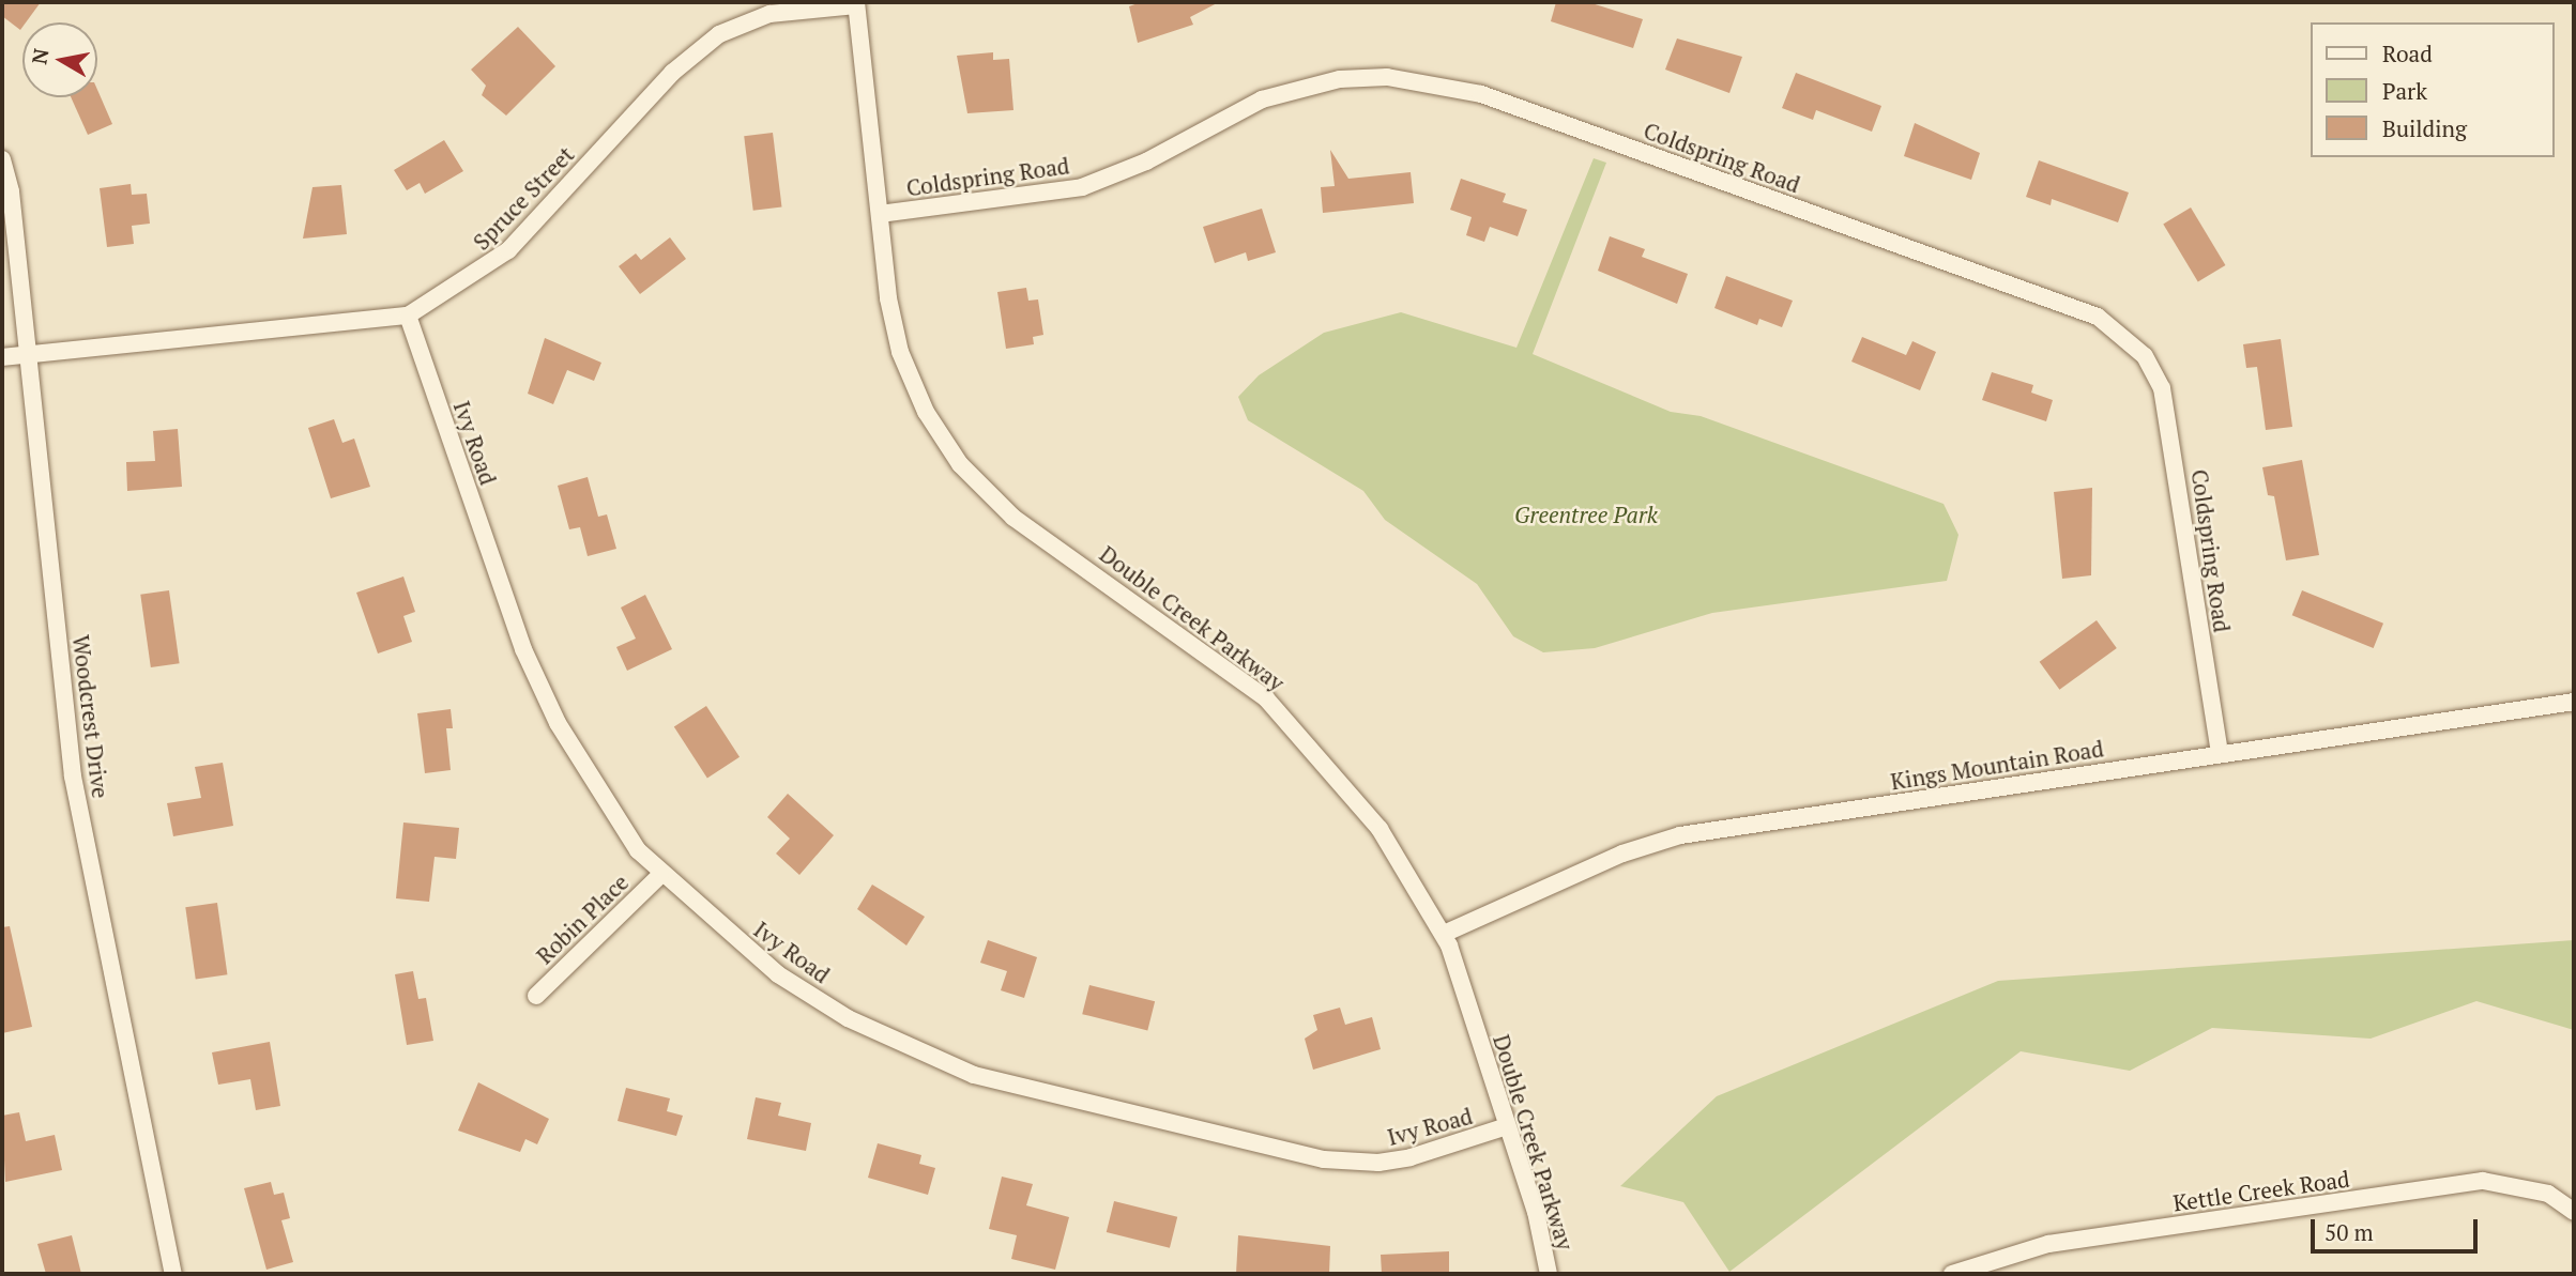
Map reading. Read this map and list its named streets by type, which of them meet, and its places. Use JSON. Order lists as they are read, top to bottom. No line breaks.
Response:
{"streets":{"street":["Coldspring Road","Spruce Street","Ivy Road","Double Creek Parkway","Woodcrest Drive","Kings Mountain Road","Robin Place","Kettle Creek Road"]},"crossings":[["Coldspring Road","Double Creek Parkway"],["Coldspring Road","Kings Mountain Road"],["Spruce Street","Ivy Road"],["Spruce Street","Double Creek Parkway"],["Spruce Street","Woodcrest Drive"],["Ivy Road","Double Creek Parkway"],["Ivy Road","Robin Place"],["Double Creek Parkway","Kings Mountain Road"]],"parks":["Greentree Park"],"legend":["Road","Park","Building"],"scale_bar":"50 m","north":"left"}
